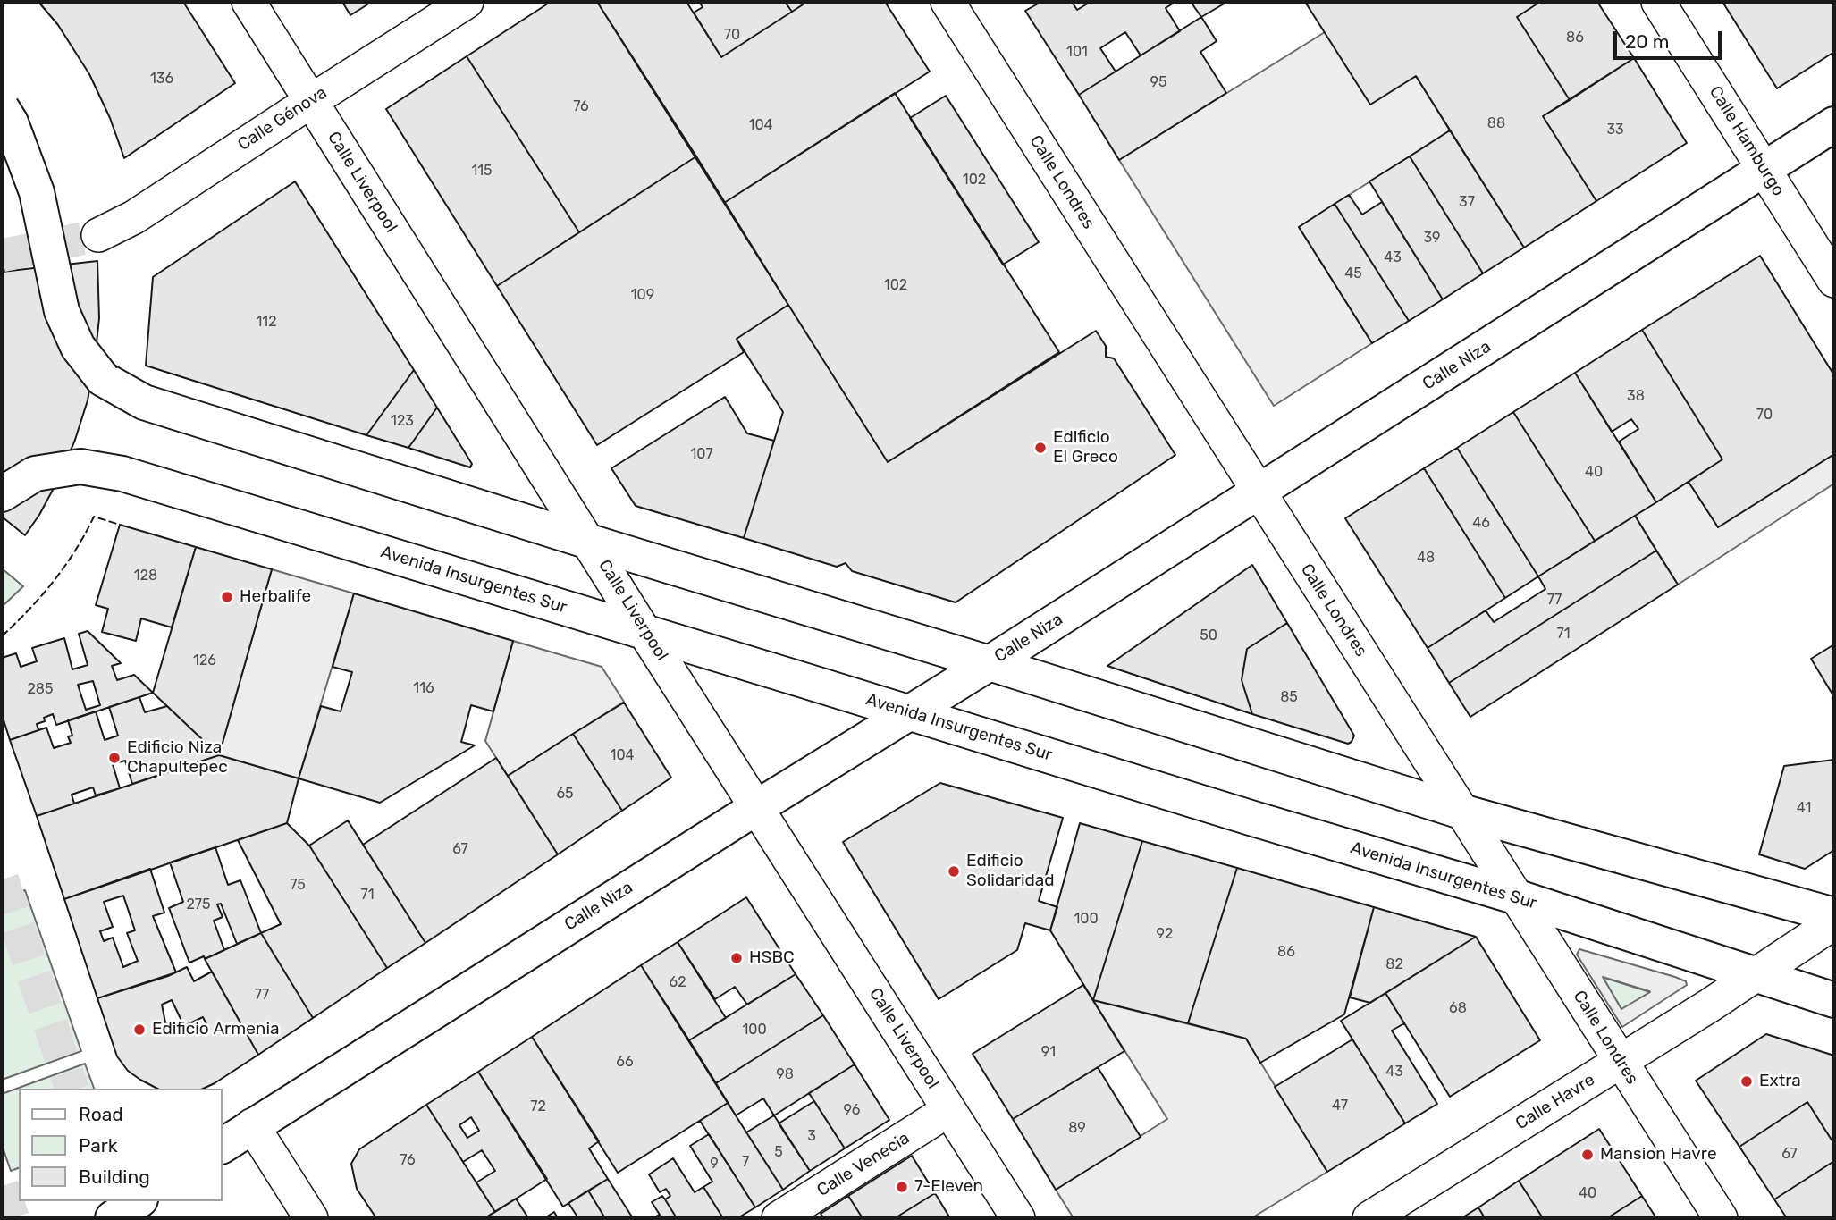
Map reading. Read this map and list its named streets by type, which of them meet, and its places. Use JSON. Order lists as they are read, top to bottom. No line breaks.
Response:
{"streets":{"main road":["Calle Niza","Avenida Insurgentes Sur"],"street":["Calle Génova","Calle Hamburgo","Calle Liverpool","Calle Londres","Calle Havre","Calle Venecia"]},"crossings":[["Calle Génova","Calle Liverpool"],["Calle Hamburgo","Calle Niza"],["Calle Liverpool","Calle Niza"],["Calle Liverpool","Avenida Insurgentes Sur"],["Calle Liverpool","Calle Venecia"],["Calle Londres","Calle Niza"],["Calle Londres","Avenida Insurgentes Sur"],["Calle Londres","Calle Havre"],["Calle Niza","Avenida Insurgentes Sur"],["Avenida Insurgentes Sur","Calle Havre"]],"places":["Edificio El Greco","Herbalife","Edificio Niza Chapultepec","Edificio Solidaridad","HSBC","Edificio Armenia","Extra","Mansion Havre","7-Eleven"],"house_numbers":["70","86","101","136","95","76","88","104","33","115","102","37","39","43","45","102","109","112","38","70","123","107","40","46","48","128","77","71","50","126","116","285","85","104","65","41","67","75","71","275","100","92","86","82","62","77","68","100","91","66","43","98","47","72","96","89","3","5","67","76","7","9","40"],"legend":["Road","Park","Building"],"scale_bar":"20 m"}
